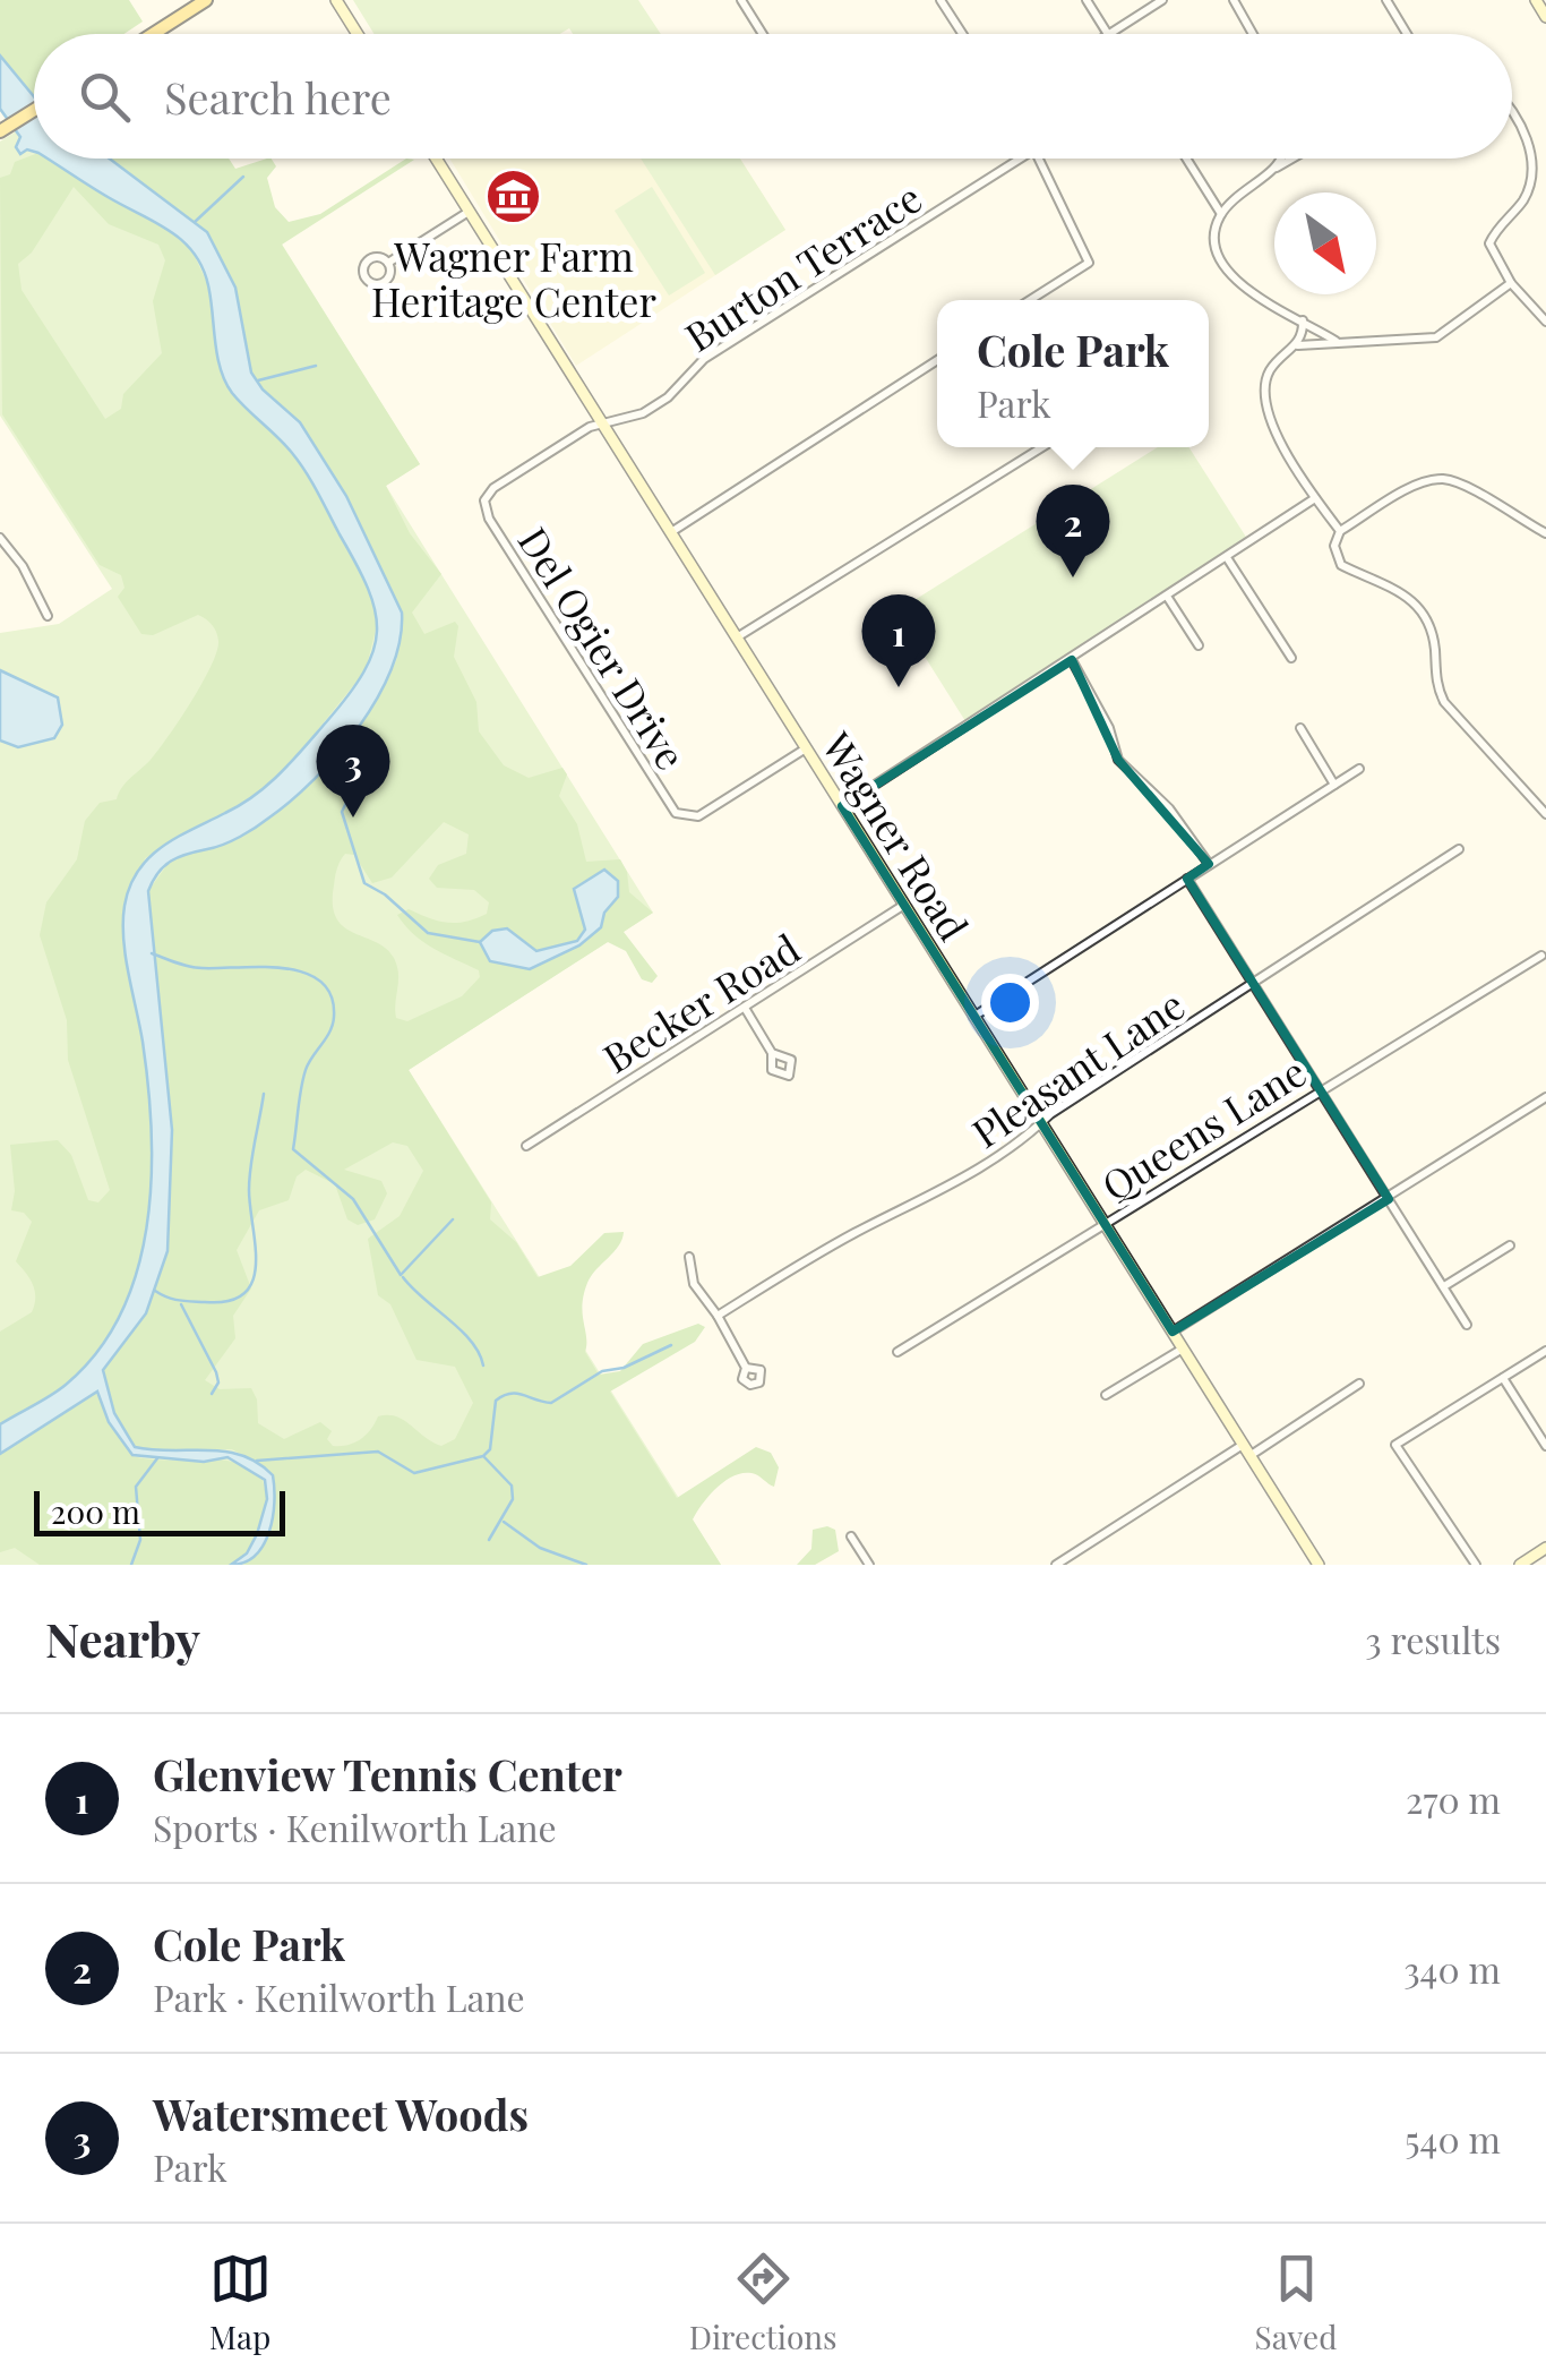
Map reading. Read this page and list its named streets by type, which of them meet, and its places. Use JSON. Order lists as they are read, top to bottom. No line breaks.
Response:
{"streets":{"street":["Burton Terrace","Del Ogier Drive","Wagner Road","Becker Road","Pleasant Lane","Queens Lane"]},"crossings":[["Burton Terrace","Del Ogier Drive"],["Burton Terrace","Wagner Road"],["Del Ogier Drive","Wagner Road"],["Wagner Road","Becker Road"],["Wagner Road","Pleasant Lane"],["Wagner Road","Queens Lane"]],"places":{"museum":["Wagner Farm Heritage Center"]},"scale_bar":"200 m","north":"bottom right","page":{"search":"Search here","popup":["Cole Park","Park"],"pins":["2","1","3"],"scale":"200 m","heading":["Nearby","3 results"],"list":[{"mark":"1","name":"Glenview Tennis Center","note":"Sports · Kenilworth Lane","value":"270 m"},{"mark":"2","name":"Cole Park","note":"Park · Kenilworth Lane","value":"340 m"},{"mark":"3","name":"Watersmeet Woods","note":"Park","value":"540 m"}],"nav":["Map","Directions","Saved"]}}
